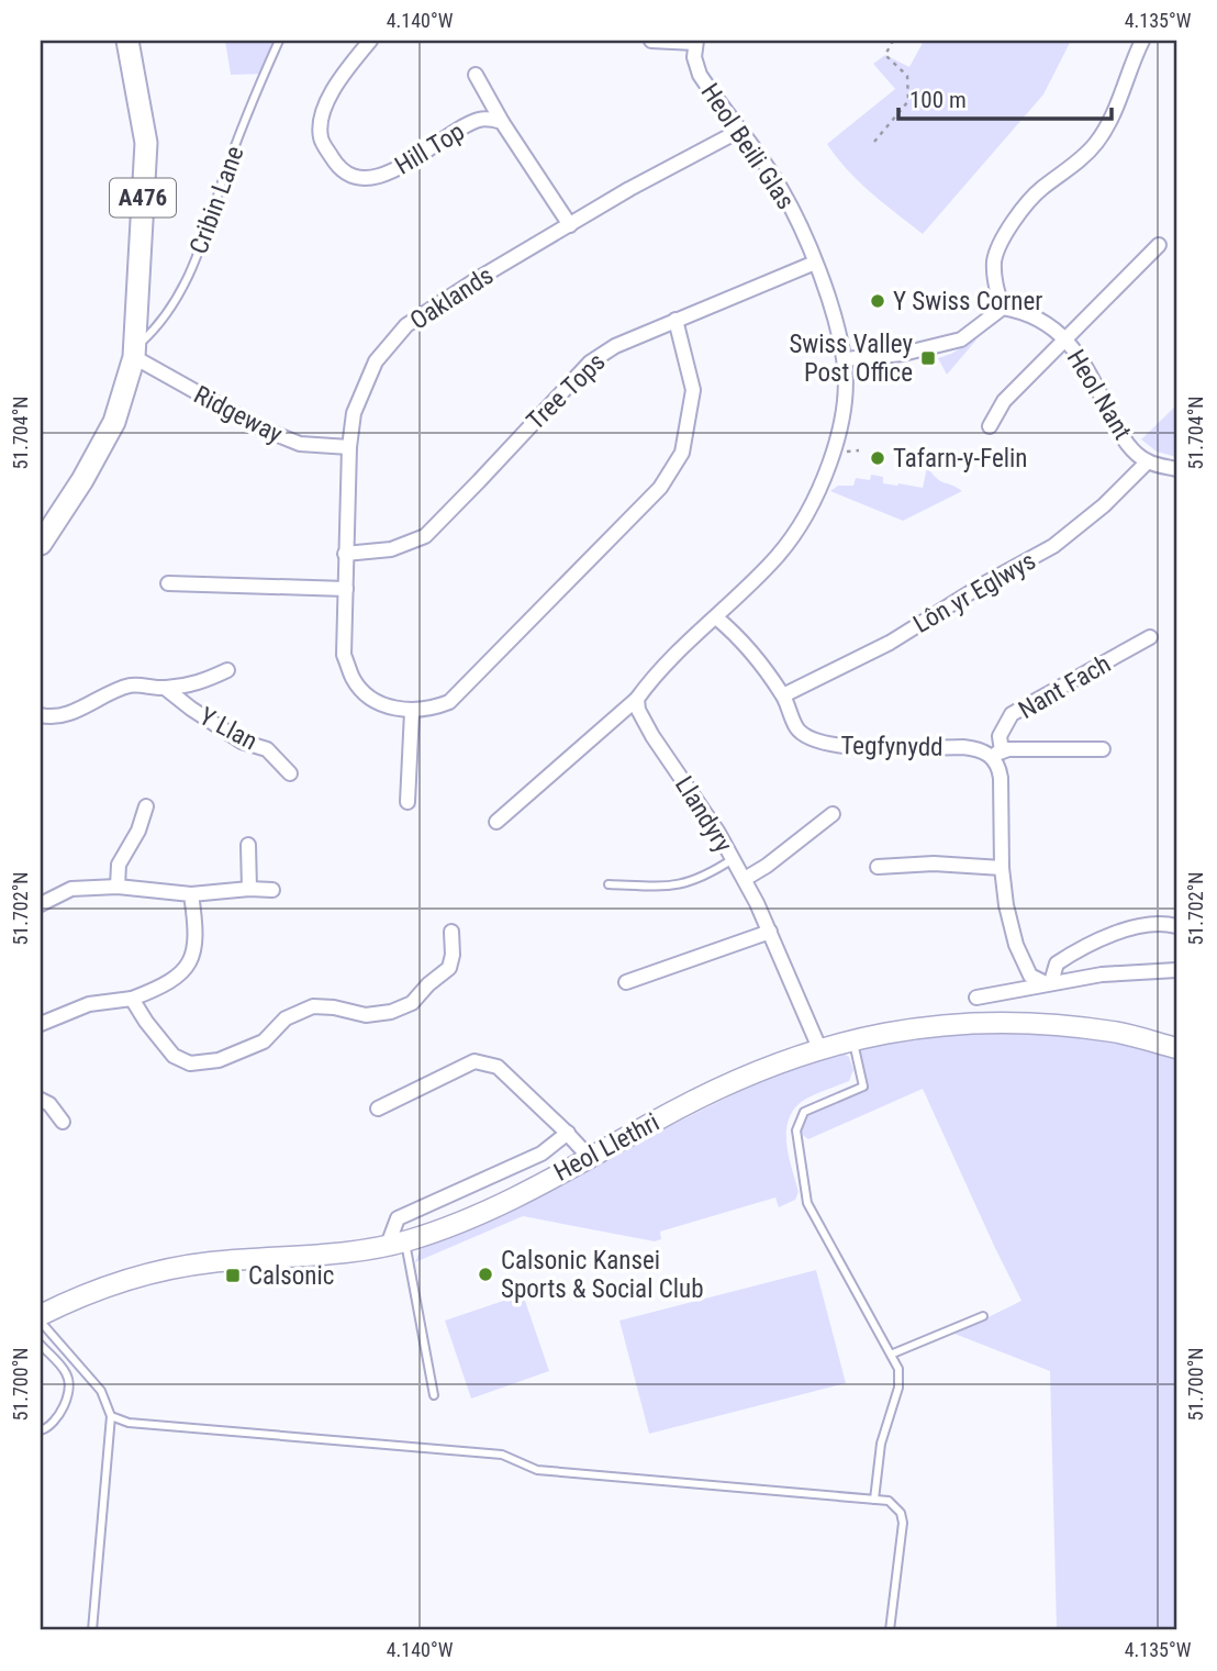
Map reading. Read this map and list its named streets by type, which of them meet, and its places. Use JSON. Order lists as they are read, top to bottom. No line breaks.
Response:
{"streets":{"main road":["A476","Heol Llethri"],"street":["Heol Beili Glas","Hill Top","Oaklands","Tree Tops","Heol Nant","Ridgeway","Lôn yr Eglwys","Nant Fach","Y Llan","Tegfynydd","Llandyry"],"lane":["Cribin Lane"]},"crossings":[["Heol Beili Glas","Oaklands"],["Heol Beili Glas","Tree Tops"],["Heol Beili Glas","Tegfynydd"],["A476","Cribin Lane"],["A476","Ridgeway"],["Cribin Lane","Ridgeway"],["Oaklands","Tree Tops"],["Oaklands","Ridgeway"],["Heol Nant","Lôn yr Eglwys"],["Lôn yr Eglwys","Tegfynydd"],["Nant Fach","Tegfynydd"],["Llandyry","Heol Llethri"]],"places":{"other":["Y Swiss Corner","Tafarn-y-Felin","Calsonic Kansei Sports & Social Club"],"transit":["Swiss Valley Post Office","Calsonic"]},"scale_bar":"100 m","coordinates":["4.140°W","4.135°W","51.704°N","51.702°N","51.700°N"]}
